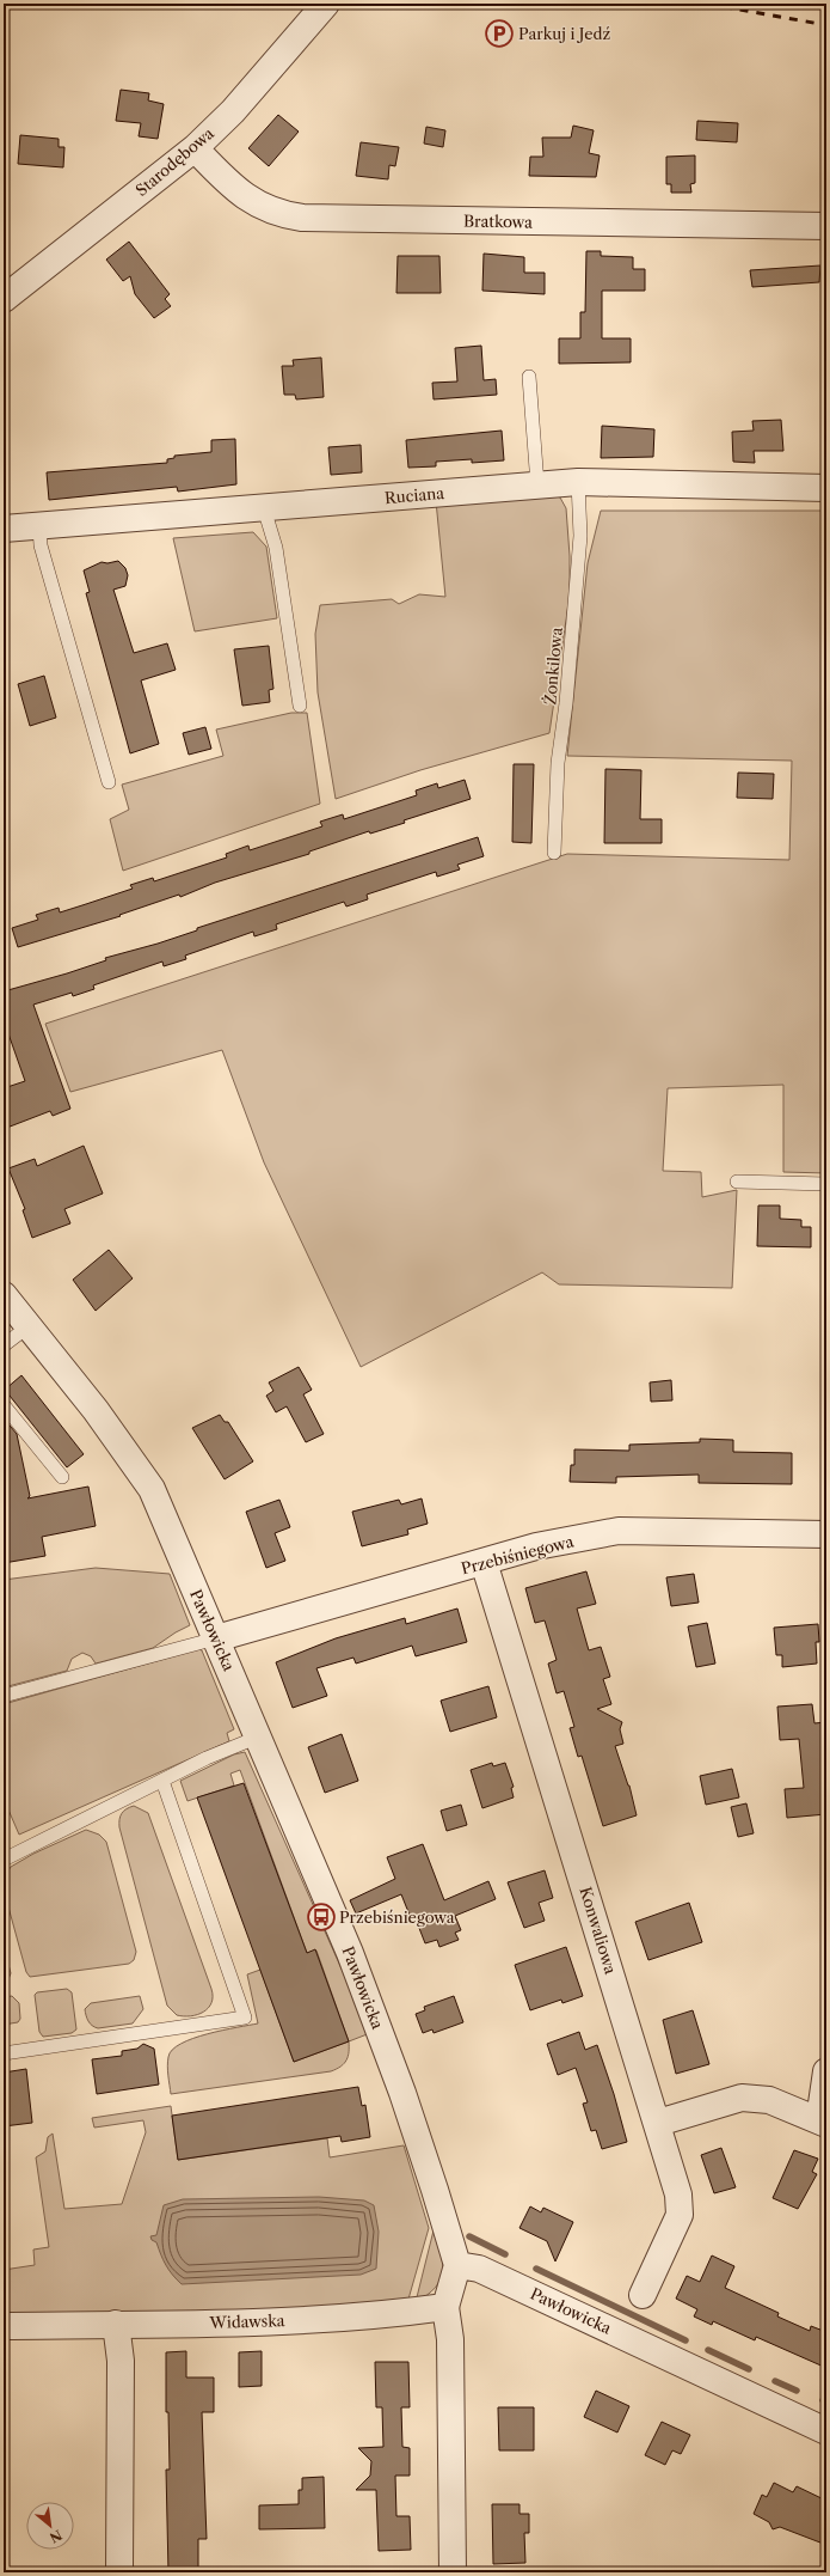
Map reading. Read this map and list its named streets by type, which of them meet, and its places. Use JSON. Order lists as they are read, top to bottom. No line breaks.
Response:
{"streets":{"street":["Starodębowa","Bratkowa","Ruciana","Przebiśniegowa","Pawłowicka","Konwaliowa","Widawska"],"lane":["Żonkilowa"]},"crossings":[["Starodębowa","Bratkowa"],["Ruciana","Żonkilowa"],["Przebiśniegowa","Pawłowicka"],["Przebiśniegowa","Konwaliowa"]],"places":{"parking":["Parkuj i Jedź"],"bus stop":["Przebiśniegowa"]},"north":"bottom right"}
